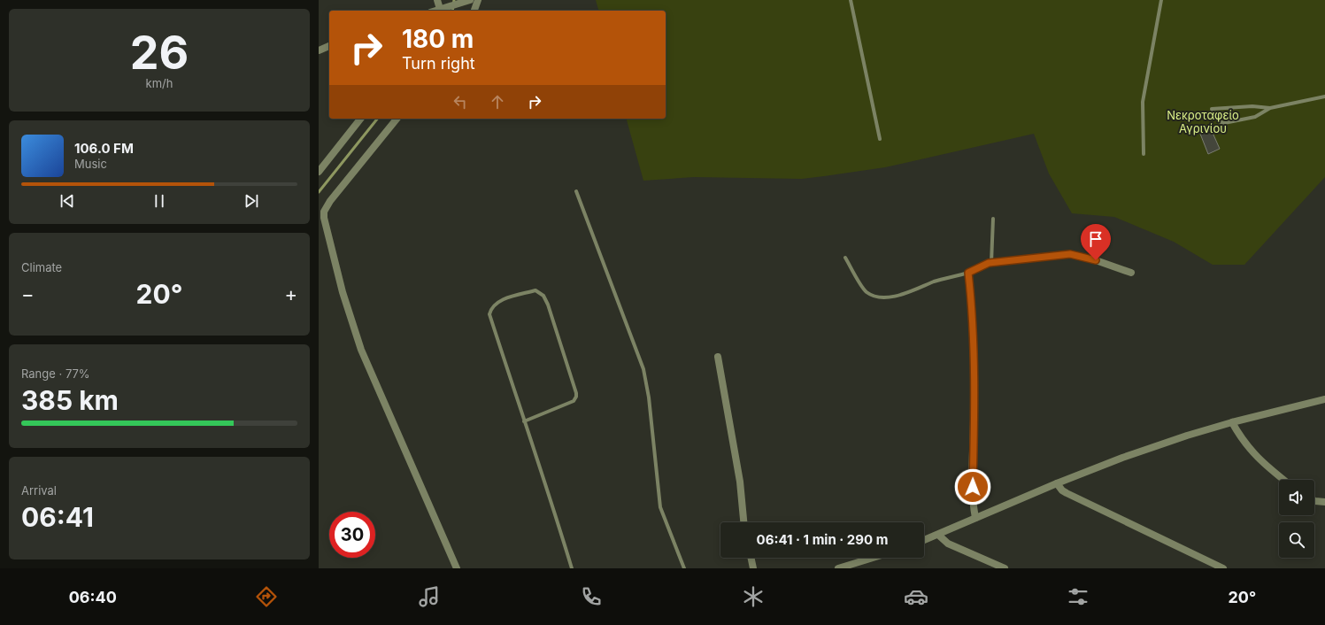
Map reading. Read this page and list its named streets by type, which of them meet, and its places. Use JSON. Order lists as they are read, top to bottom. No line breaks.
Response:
{"parks":["Νεκροταφείο Αγρινίου"],"page":{"tile":[["26","km/h"],"Climate",["Range · 77%","385 km"],["Arrival","06:41"]],"turn":["180 m","Turn right"],"song":["106.0 FM","Music"],"heat":["−","20°","+"],"limit":"30","trip":"06:41 · 1 min · 290 m","tabs":["06:40","20°"]}}
